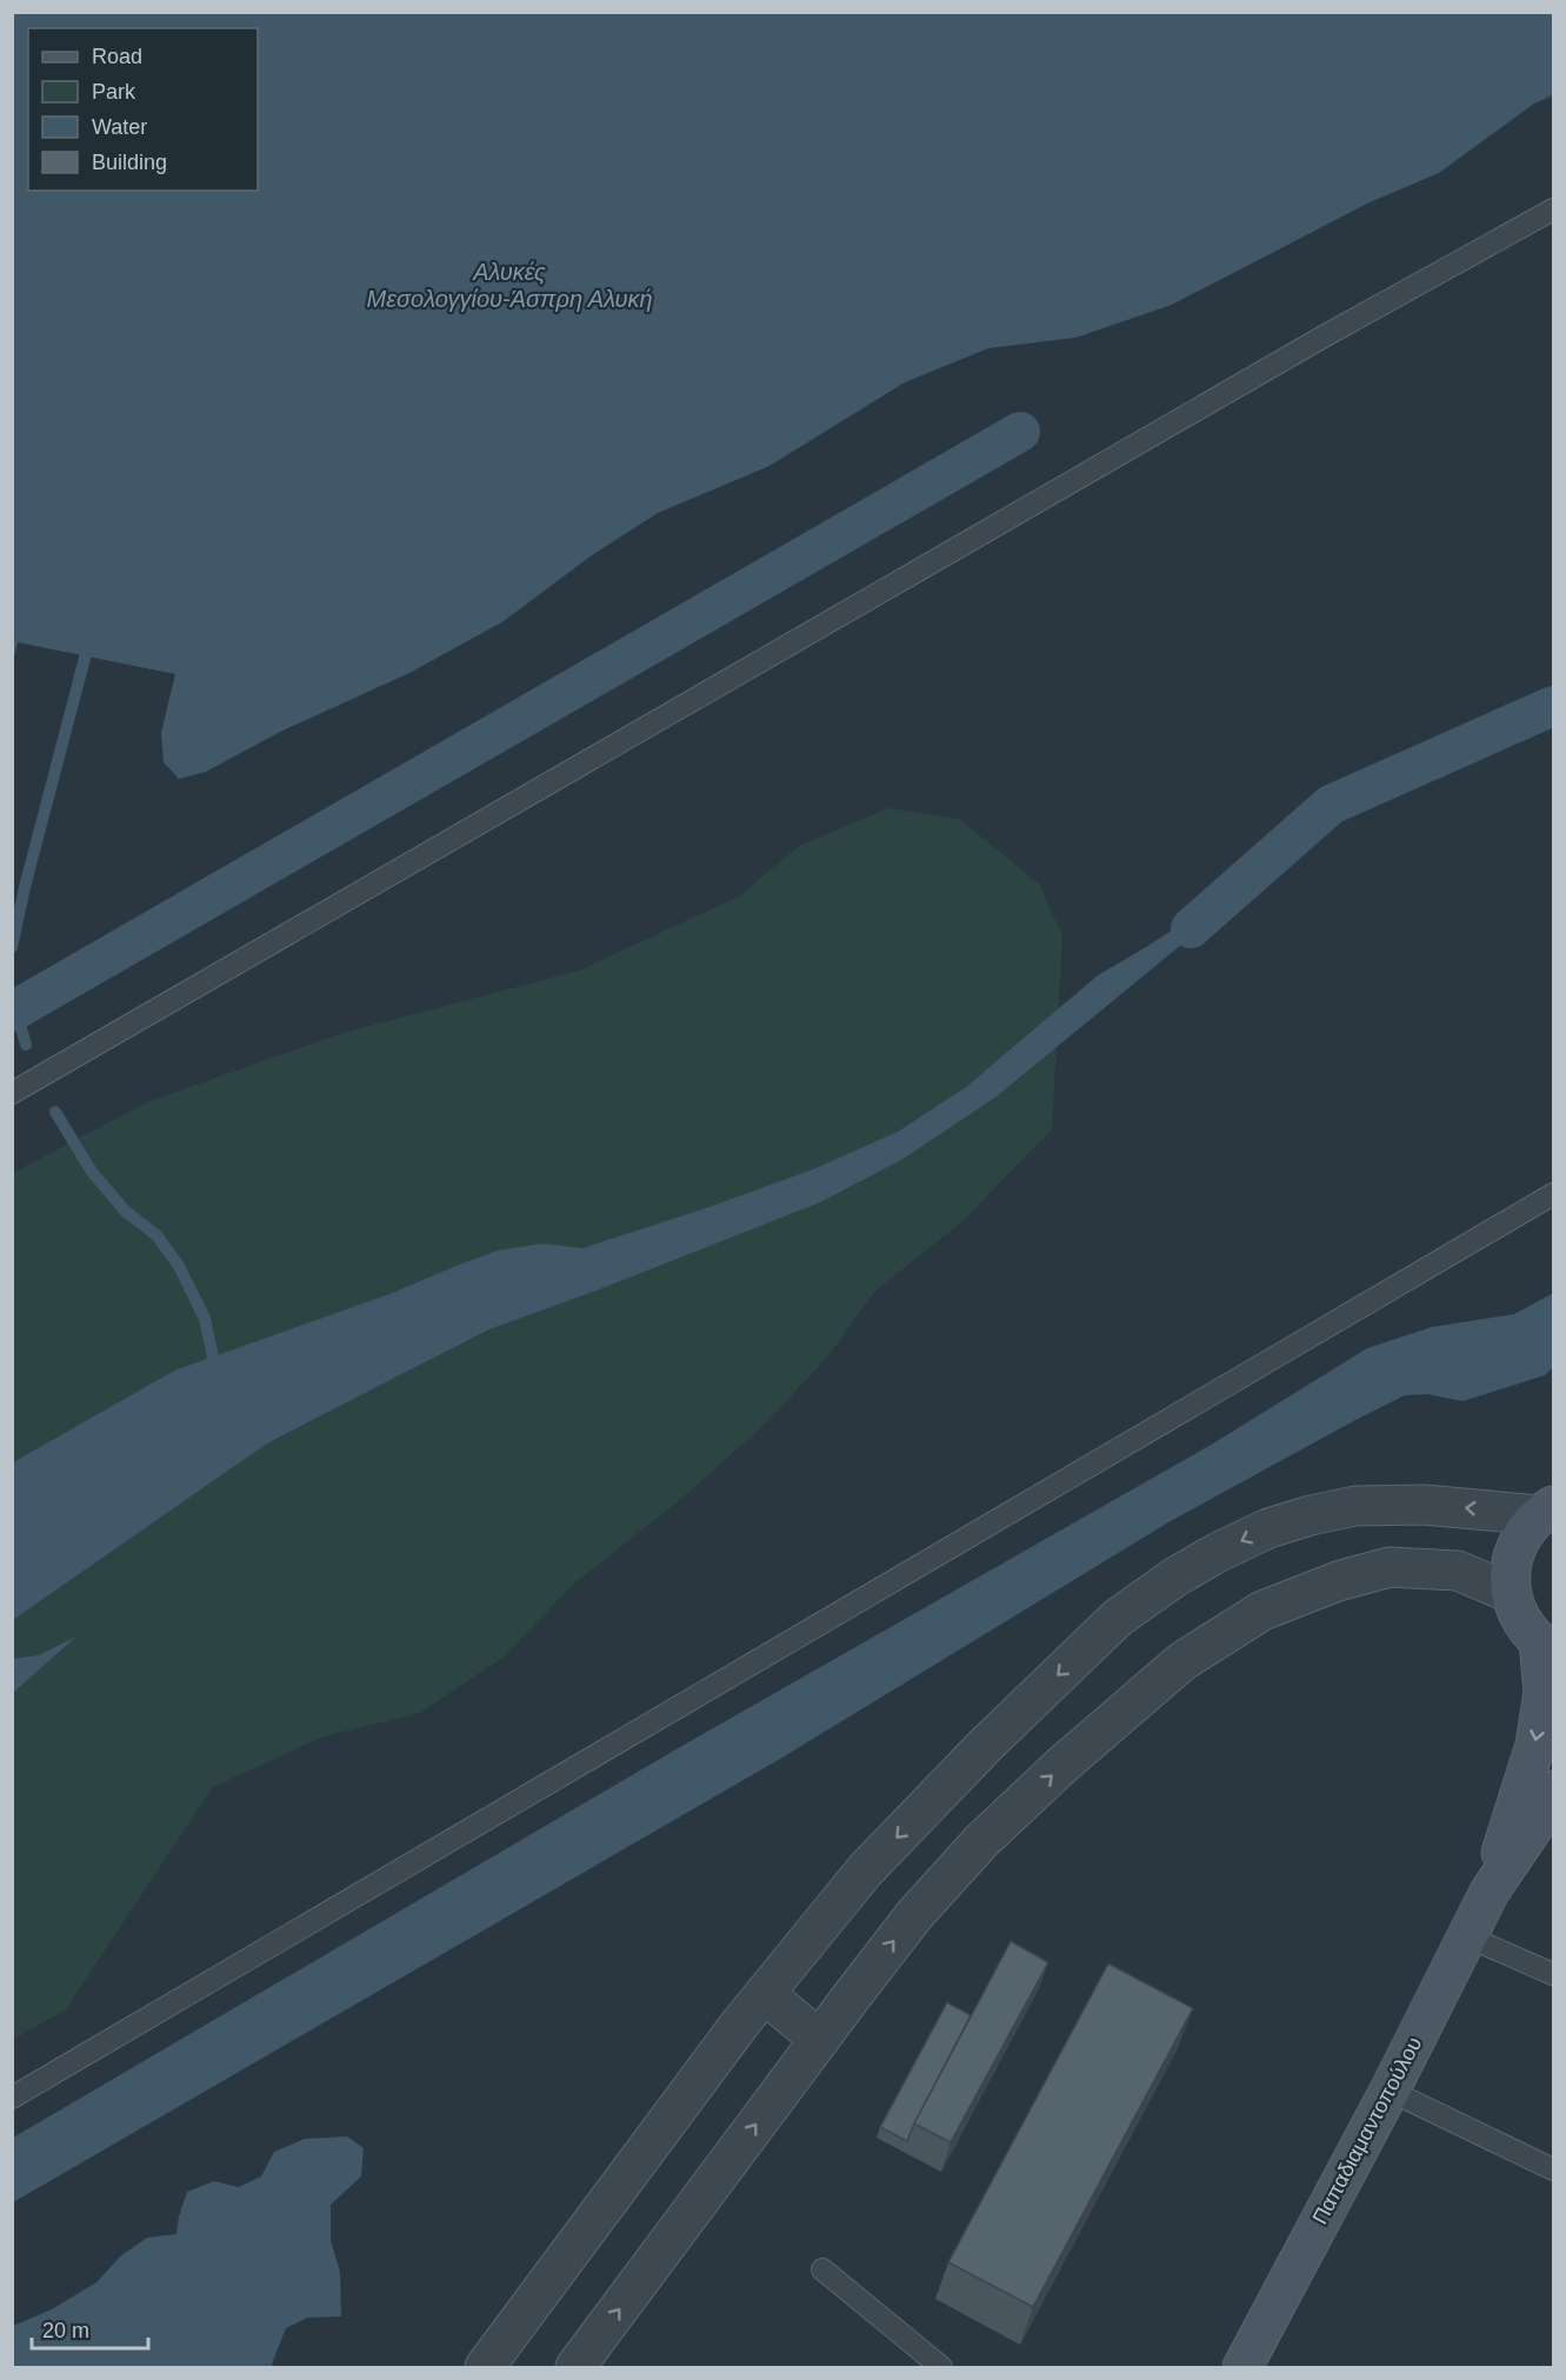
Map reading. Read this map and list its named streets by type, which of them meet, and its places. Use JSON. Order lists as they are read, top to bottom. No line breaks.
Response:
{"streets":{"main road":["Παπαδιαμαντοπούλου"]},"water":["Αλυκές Μεσολογγίου-Άσπρη Αλυκή"],"legend":["Road","Park","Water","Building"],"scale_bar":"20 m"}
